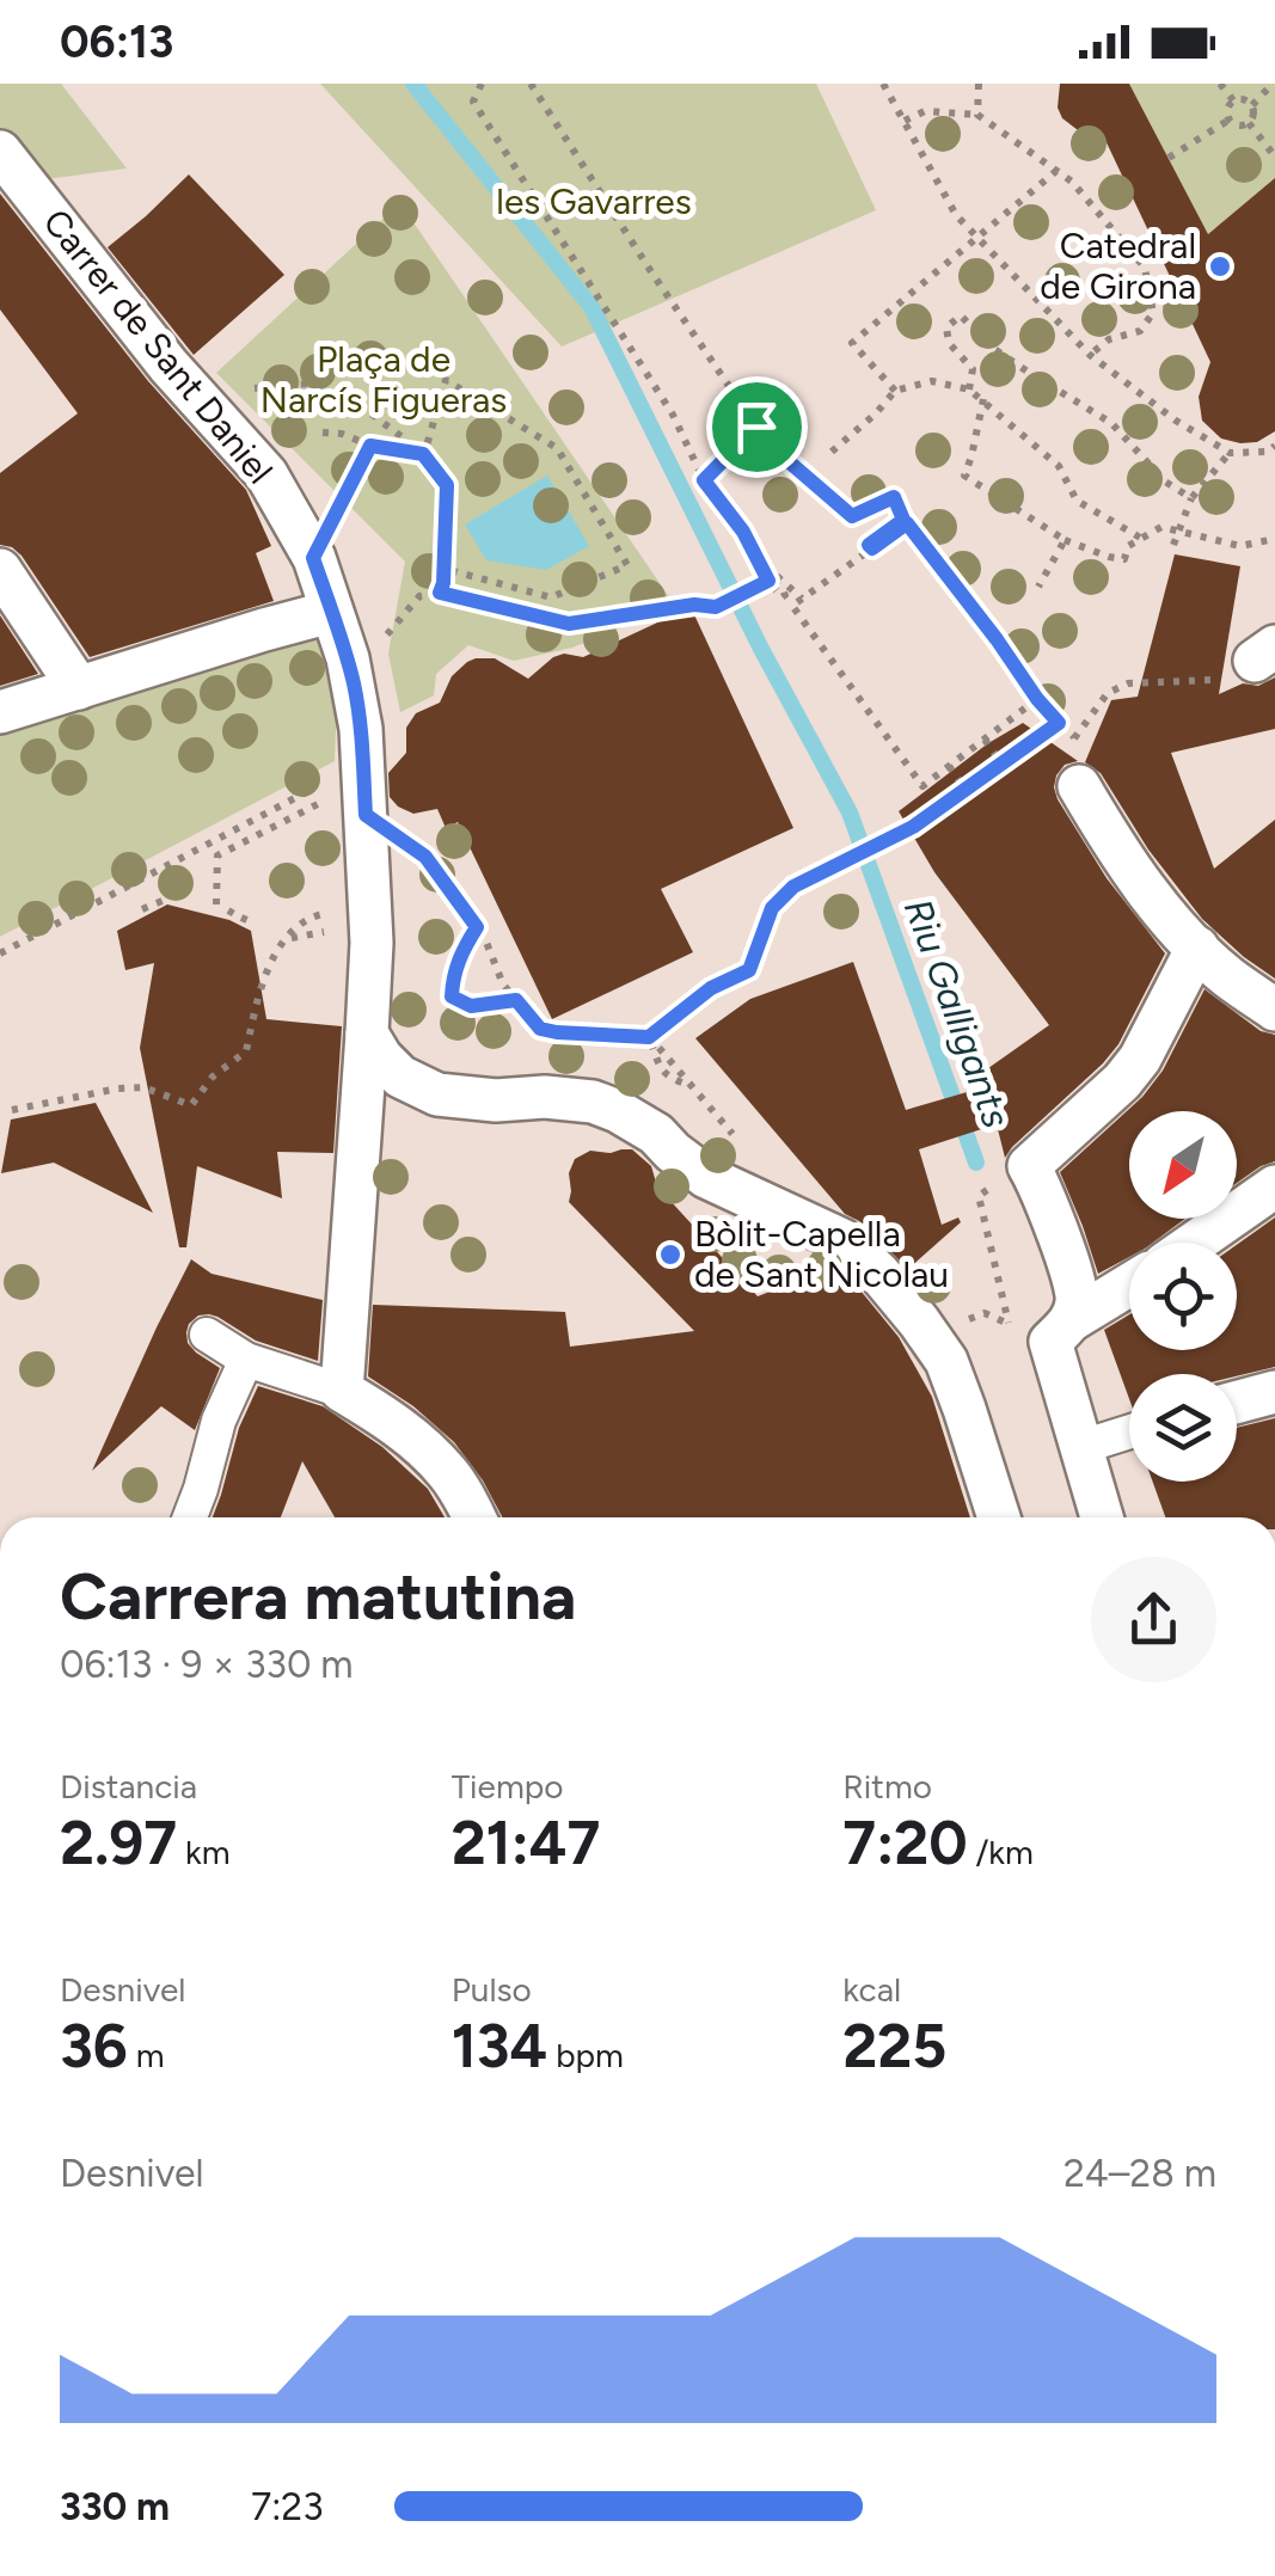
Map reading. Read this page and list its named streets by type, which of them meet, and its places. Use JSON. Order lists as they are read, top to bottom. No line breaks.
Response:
{"streets":{"street":["Carrer de Sant Daniel"]},"water":["Riu Galligants"],"parks":["les Gavarres","Plaça de Narcís Figueras"],"places":["Catedral de Girona","Bòlit-Capella de Sant Nicolau"],"north":"bottom left","page":{"status":"06:13","heading":["Carrera matutina","06:13 · 9 × 330 m"],"stats":[["Distancia","2.97 km"],["Tiempo","21:47"],["Ritmo","7:20 /km"],["Desnivel","36 m"],["Pulso","134 bpm"],["kcal","225"]],"chart":["Desnivel","24–28 m"],"list":[{"name":"330 m","note":"7:23"}]}}
